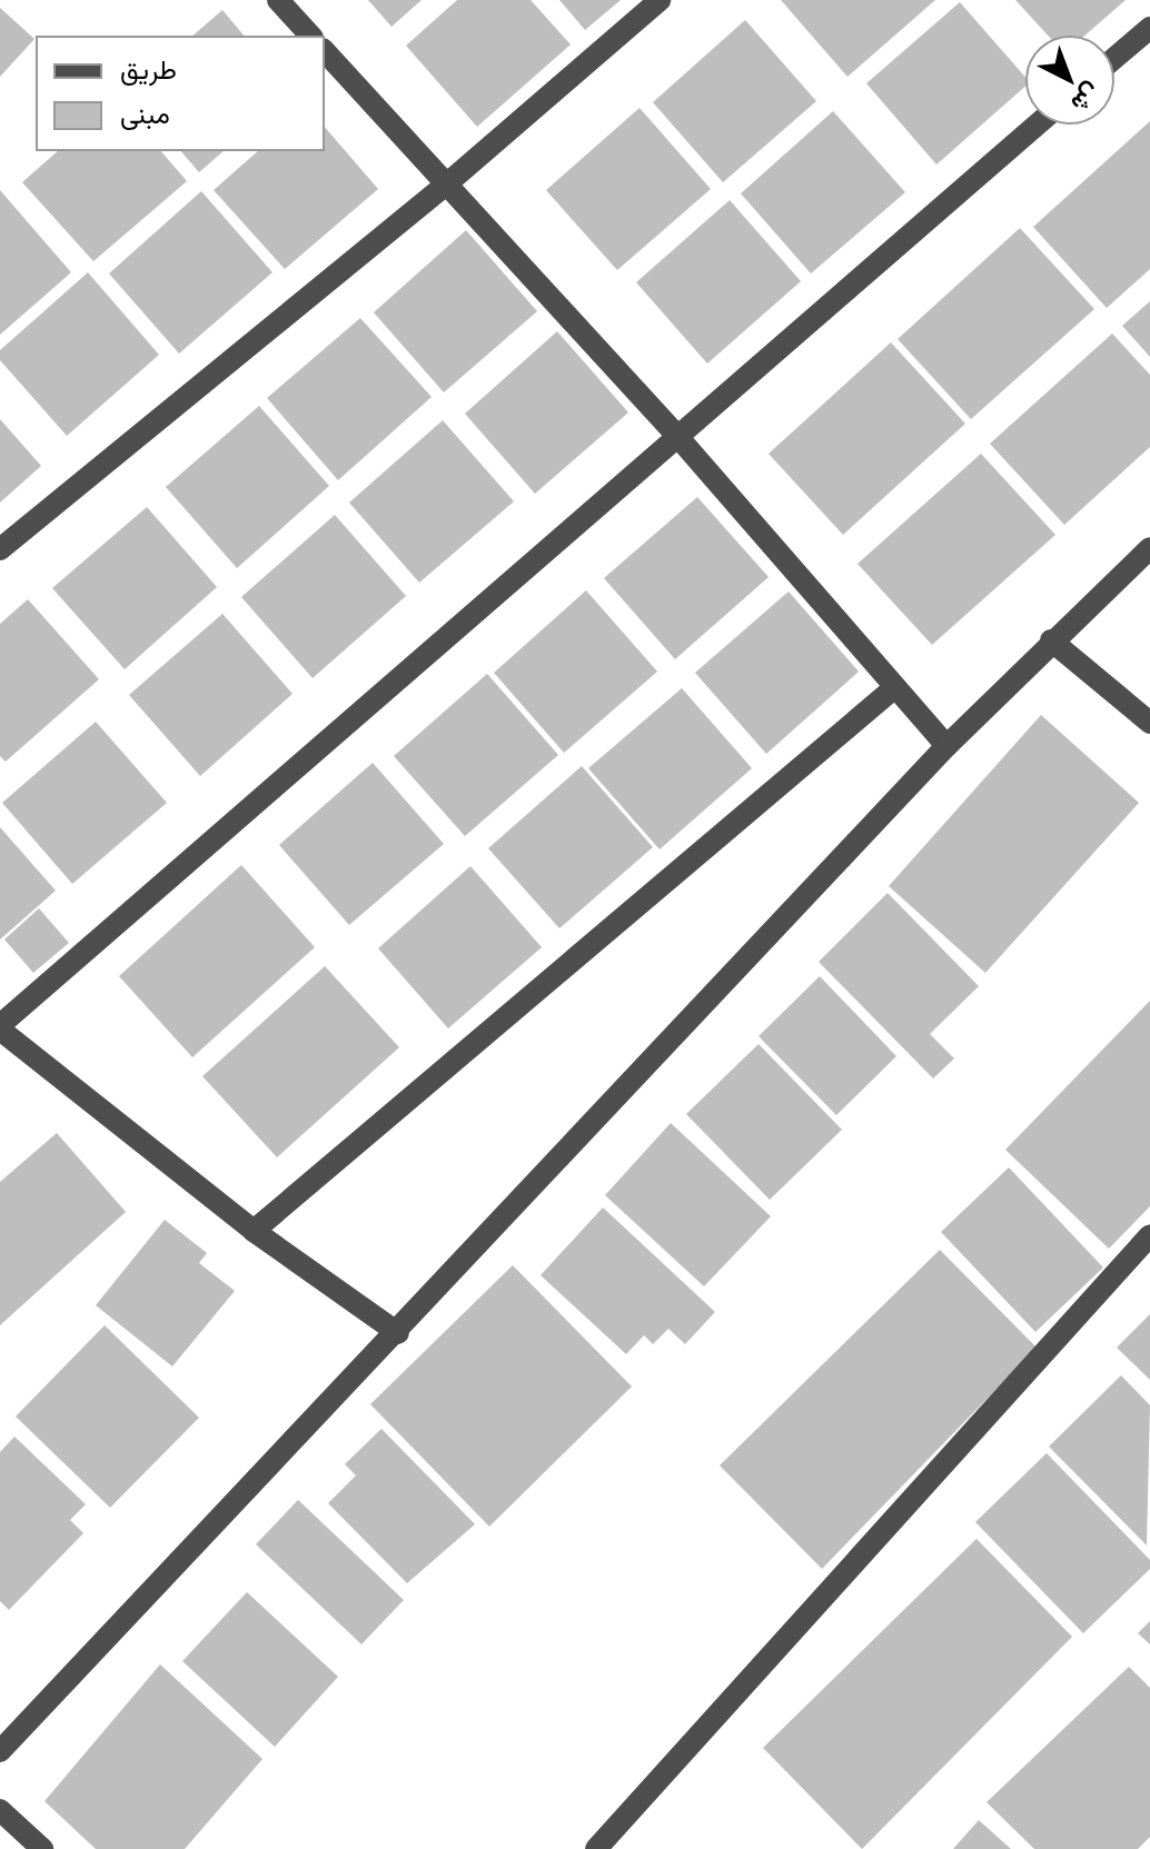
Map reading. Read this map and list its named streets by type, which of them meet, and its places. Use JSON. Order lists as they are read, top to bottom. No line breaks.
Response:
{"legend":["طريق","مبنى"],"north":"bottom right"}
